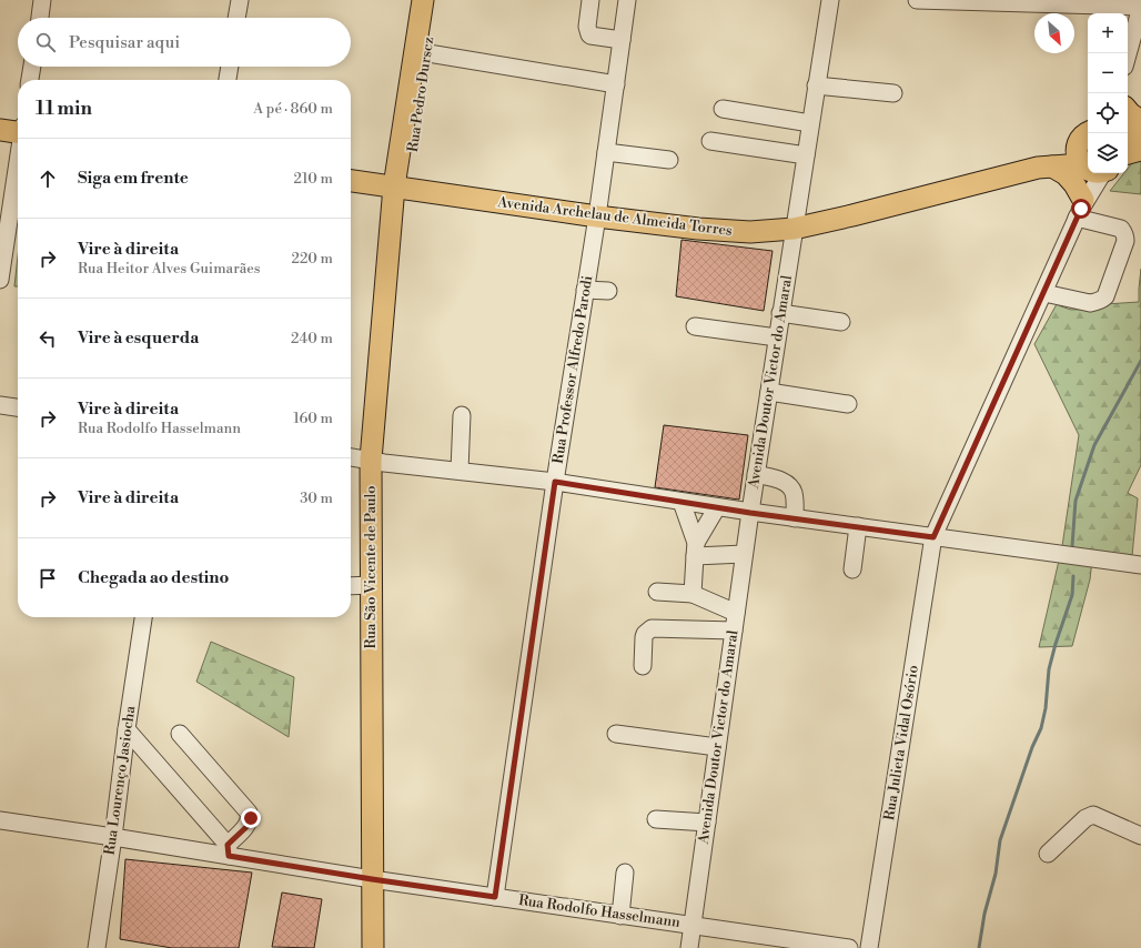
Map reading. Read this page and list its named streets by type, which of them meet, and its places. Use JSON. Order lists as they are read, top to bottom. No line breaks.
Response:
{"streets":{"main road":["Rua Pedro Durscz","Avenida Archelau de Almeida Torres","Rua São Vicente de Paulo"],"street":["Rua Professor Alfredo Parodi","Avenida Doutor Victor do Amaral","Rua Julieta Vidal Osório","Rua Lourenço Jasiocha","Rua Rodolfo Hasselmann"]},"crossings":[["Rua Pedro Durscz","Avenida Archelau de Almeida Torres"],["Rua Pedro Durscz","Rua São Vicente de Paulo"],["Avenida Archelau de Almeida Torres","Rua Professor Alfredo Parodi"],["Avenida Archelau de Almeida Torres","Avenida Doutor Victor do Amaral"],["Avenida Archelau de Almeida Torres","Rua São Vicente de Paulo"],["Rua Professor Alfredo Parodi","Rua Rodolfo Hasselmann"],["Avenida Doutor Victor do Amaral","Rua Rodolfo Hasselmann"],["Rua São Vicente de Paulo","Rua Rodolfo Hasselmann"],["Rua Lourenço Jasiocha","Rua Rodolfo Hasselmann"]],"north":"bottom right","page":{"map_buttons":["+","−"],"search":"Pesquisar aqui","heading":["11 min","A pé · 860 m"],"list":[["Siga em frente","210 m"],["Vire à direita","Rua Heitor Alves Guimarães","220 m"],["Vire à esquerda","240 m"],["Vire à direita","Rua Rodolfo Hasselmann","160 m"],["Vire à direita","30 m"],"Chegada ao destino"]}}
